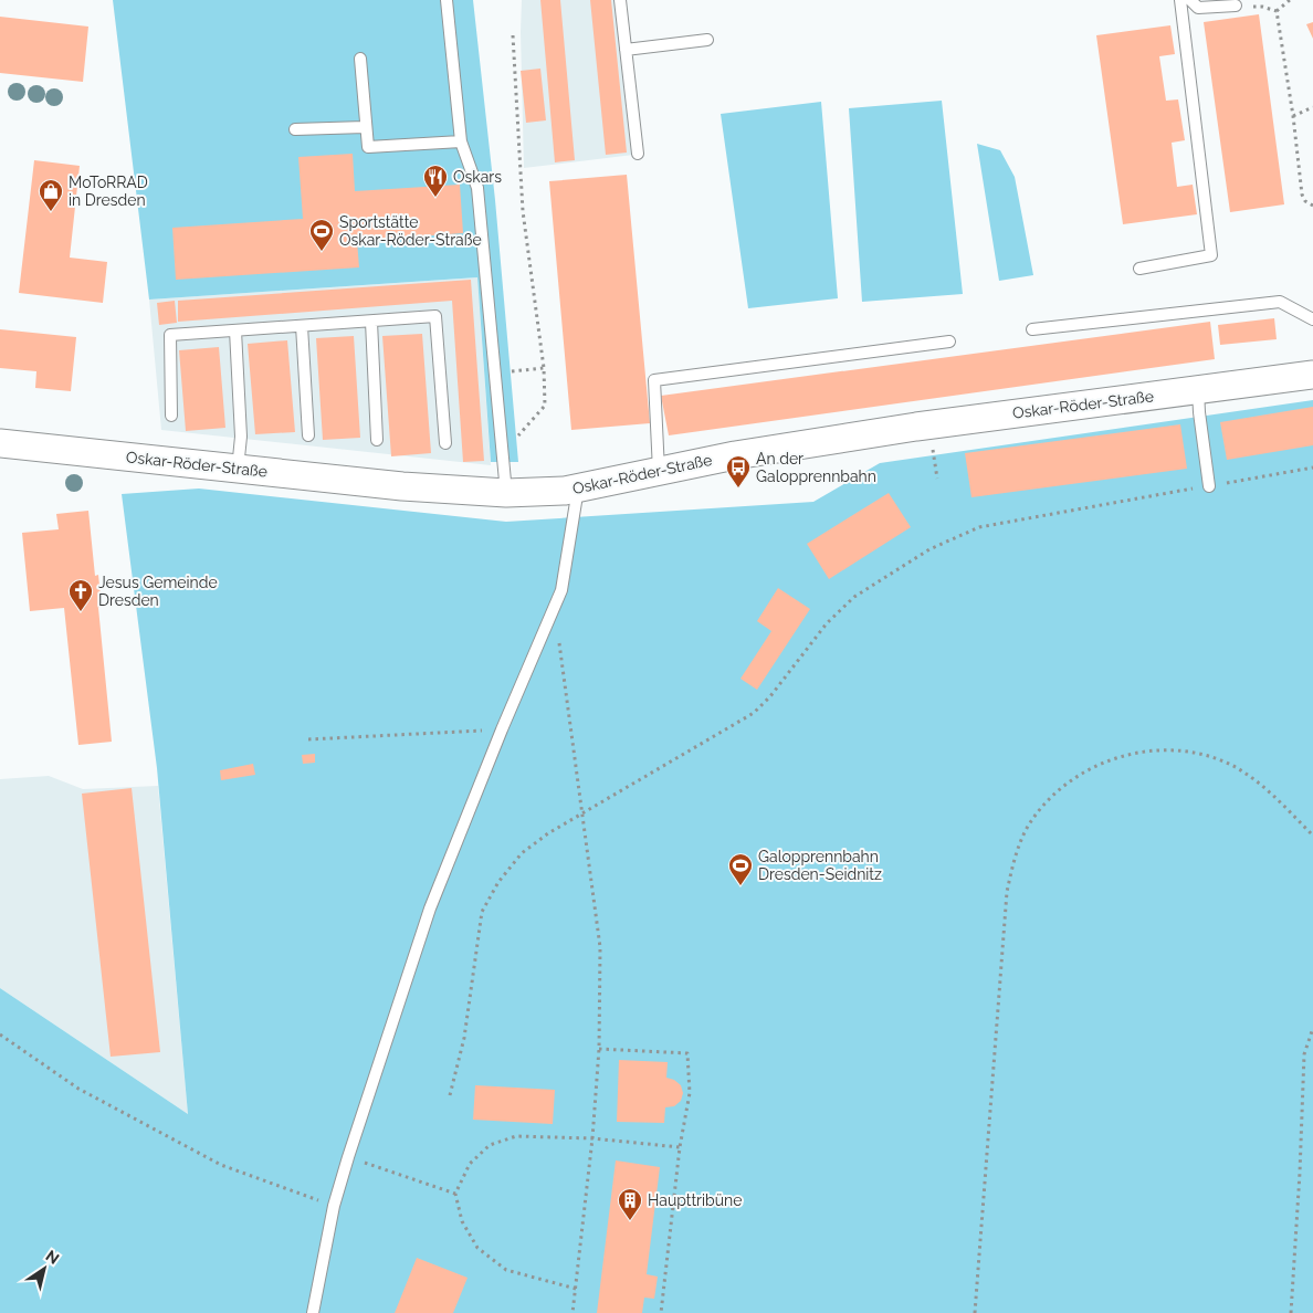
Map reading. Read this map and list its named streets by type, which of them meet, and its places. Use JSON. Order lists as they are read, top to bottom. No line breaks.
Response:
{"streets":{"street":["Oskar-Röder-Straße"]},"places":{"restaurant":["Oskars"],"shop":["MoToRRAD in Dresden"],"sports":["Sportstätte Oskar-Röder-Straße","Galopprennbahn Dresden-Seidnitz"],"bus stop":["An der Galopprennbahn"],"church":["Jesus Gemeinde Dresden"],"building":["Haupttribüne"]},"north":"top right"}
